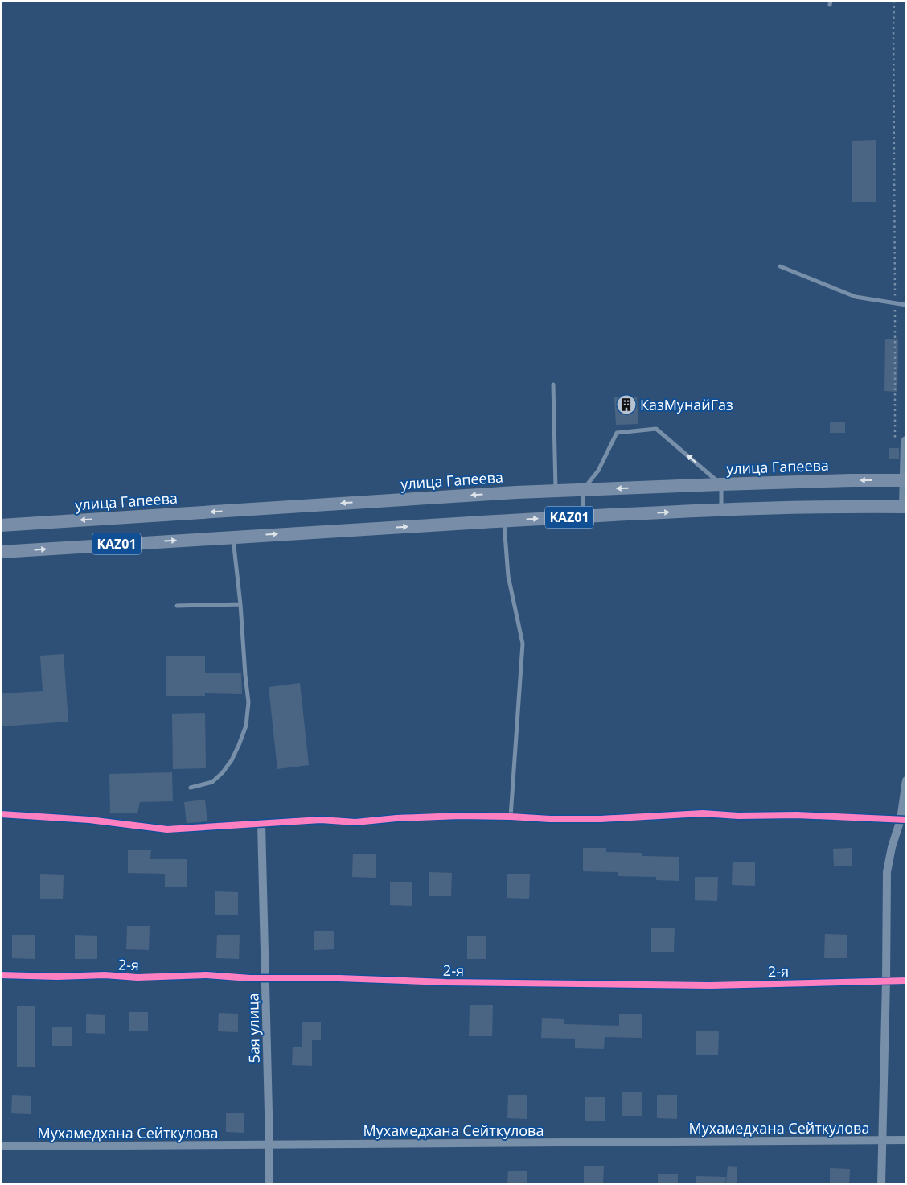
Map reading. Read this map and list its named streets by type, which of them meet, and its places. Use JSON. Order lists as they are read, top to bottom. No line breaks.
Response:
{"streets":{"highway":["улица Гапеева","KАZ01"],"street":["2-я","5ая улица","Мухамедхана Сейткулова"]},"crossings":[["2-я","5ая улица"],["5ая улица","Мухамедхана Сейткулова"]],"places":{"building":["КазМунайГаз"]}}
